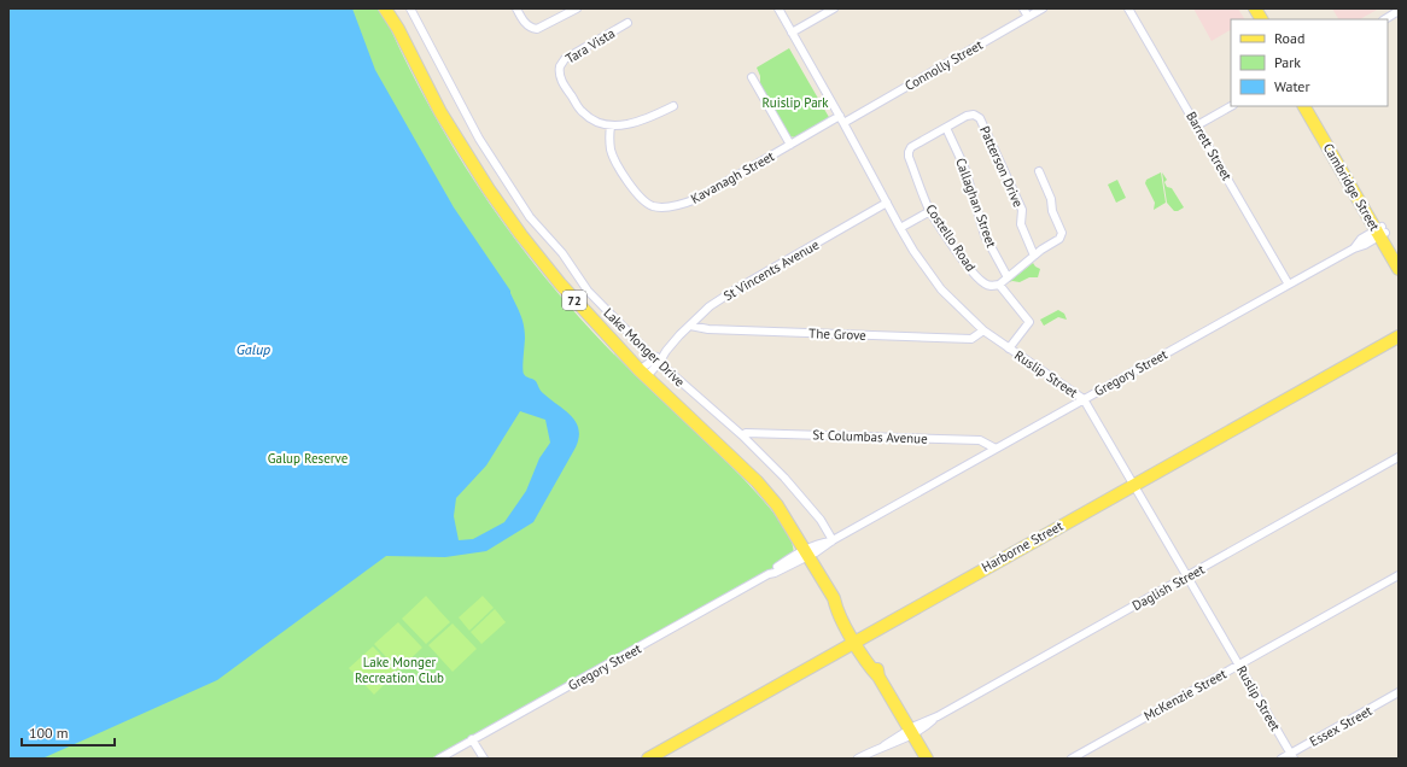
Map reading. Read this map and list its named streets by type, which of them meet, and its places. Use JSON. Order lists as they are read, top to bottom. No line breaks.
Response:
{"streets":{"main road":["Cambridge Street","72","Lake Monger Drive","Harborne Street"],"street":["Tara Vista","Connolly Street","Barrett Street","Patterson Drive","Kavanagh Street","Callaghan Street","Costello Road","St Vincents Avenue","The Grove","Gregory Street","Ruslip Street","St Columbas Avenue","Daglish Street","McKenzie Street","Essex Street"]},"crossings":[["Tara Vista","Kavanagh Street"],["Connolly Street","Kavanagh Street"],["Connolly Street","Ruslip Street"],["Barrett Street","Gregory Street"],["Patterson Drive","Callaghan Street"],["Patterson Drive","Costello Road"],["Kavanagh Street","Ruslip Street"],["Cambridge Street","Gregory Street"],["Callaghan Street","Costello Road"],["St Vincents Avenue","The Grove"],["St Vincents Avenue","Lake Monger Drive"],["St Vincents Avenue","Ruslip Street"],["72","Lake Monger Drive"],["72","Gregory Street"],["72","Harborne Street"],["72","Daglish Street"],["The Grove","Ruslip Street"],["Lake Monger Drive","Gregory Street"],["Lake Monger Drive","St Columbas Avenue"],["Gregory Street","Ruslip Street"],["Gregory Street","St Columbas Avenue"],["Ruslip Street","Harborne Street"],["Ruslip Street","Daglish Street"],["Ruslip Street","McKenzie Street"],["Ruslip Street","Essex Street"]],"water":["Galup"],"parks":["Ruislip Park","Galup Reserve","Lake Monger Recreation Club"],"legend":["Road","Park","Water"],"scale_bar":"100 m"}
